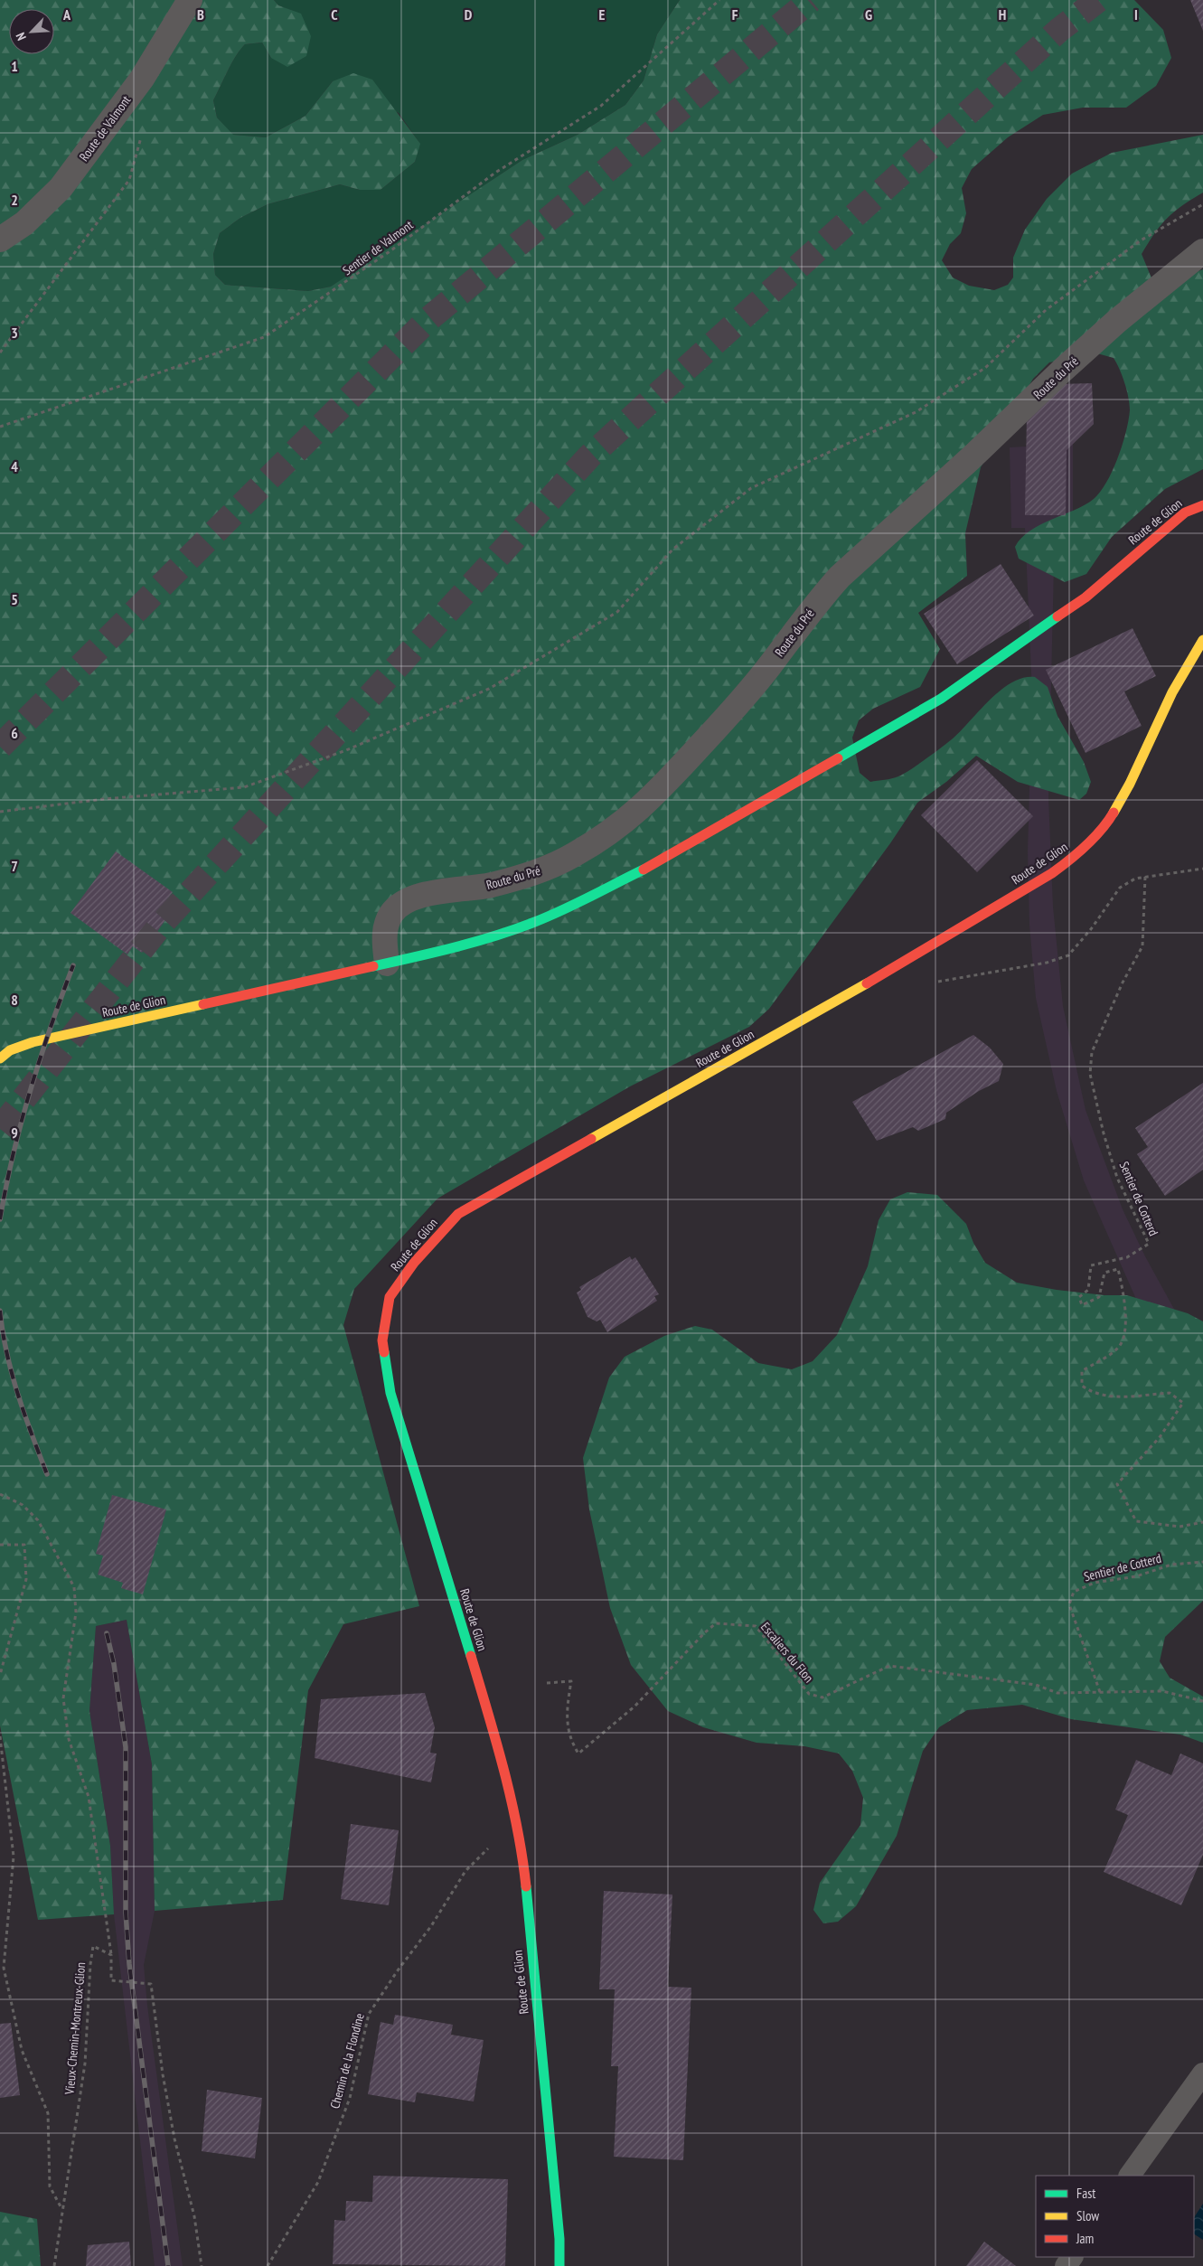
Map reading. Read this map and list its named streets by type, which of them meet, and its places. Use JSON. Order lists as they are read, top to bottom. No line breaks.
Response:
{"streets":{"street":["Route de Valmont","Route du Pré","Route de Glion"],"path":["Sentier de Valmont","Sentier de Cotterd","Escaliers du Flon","Vieux-Chemin-Montreux-Glion","Chemin de la Flondine"]},"crossings":[["Route du Pré","Route de Glion"],["Sentier de Cotterd","Escaliers du Flon"]],"legend":["Fast","Slow","Jam"],"north":"bottom left","grid":{"columns":["A","B","C","D","E","F","G","H","I"],"rows":["1","2","3","4","5","6","7","8","9"]}}
